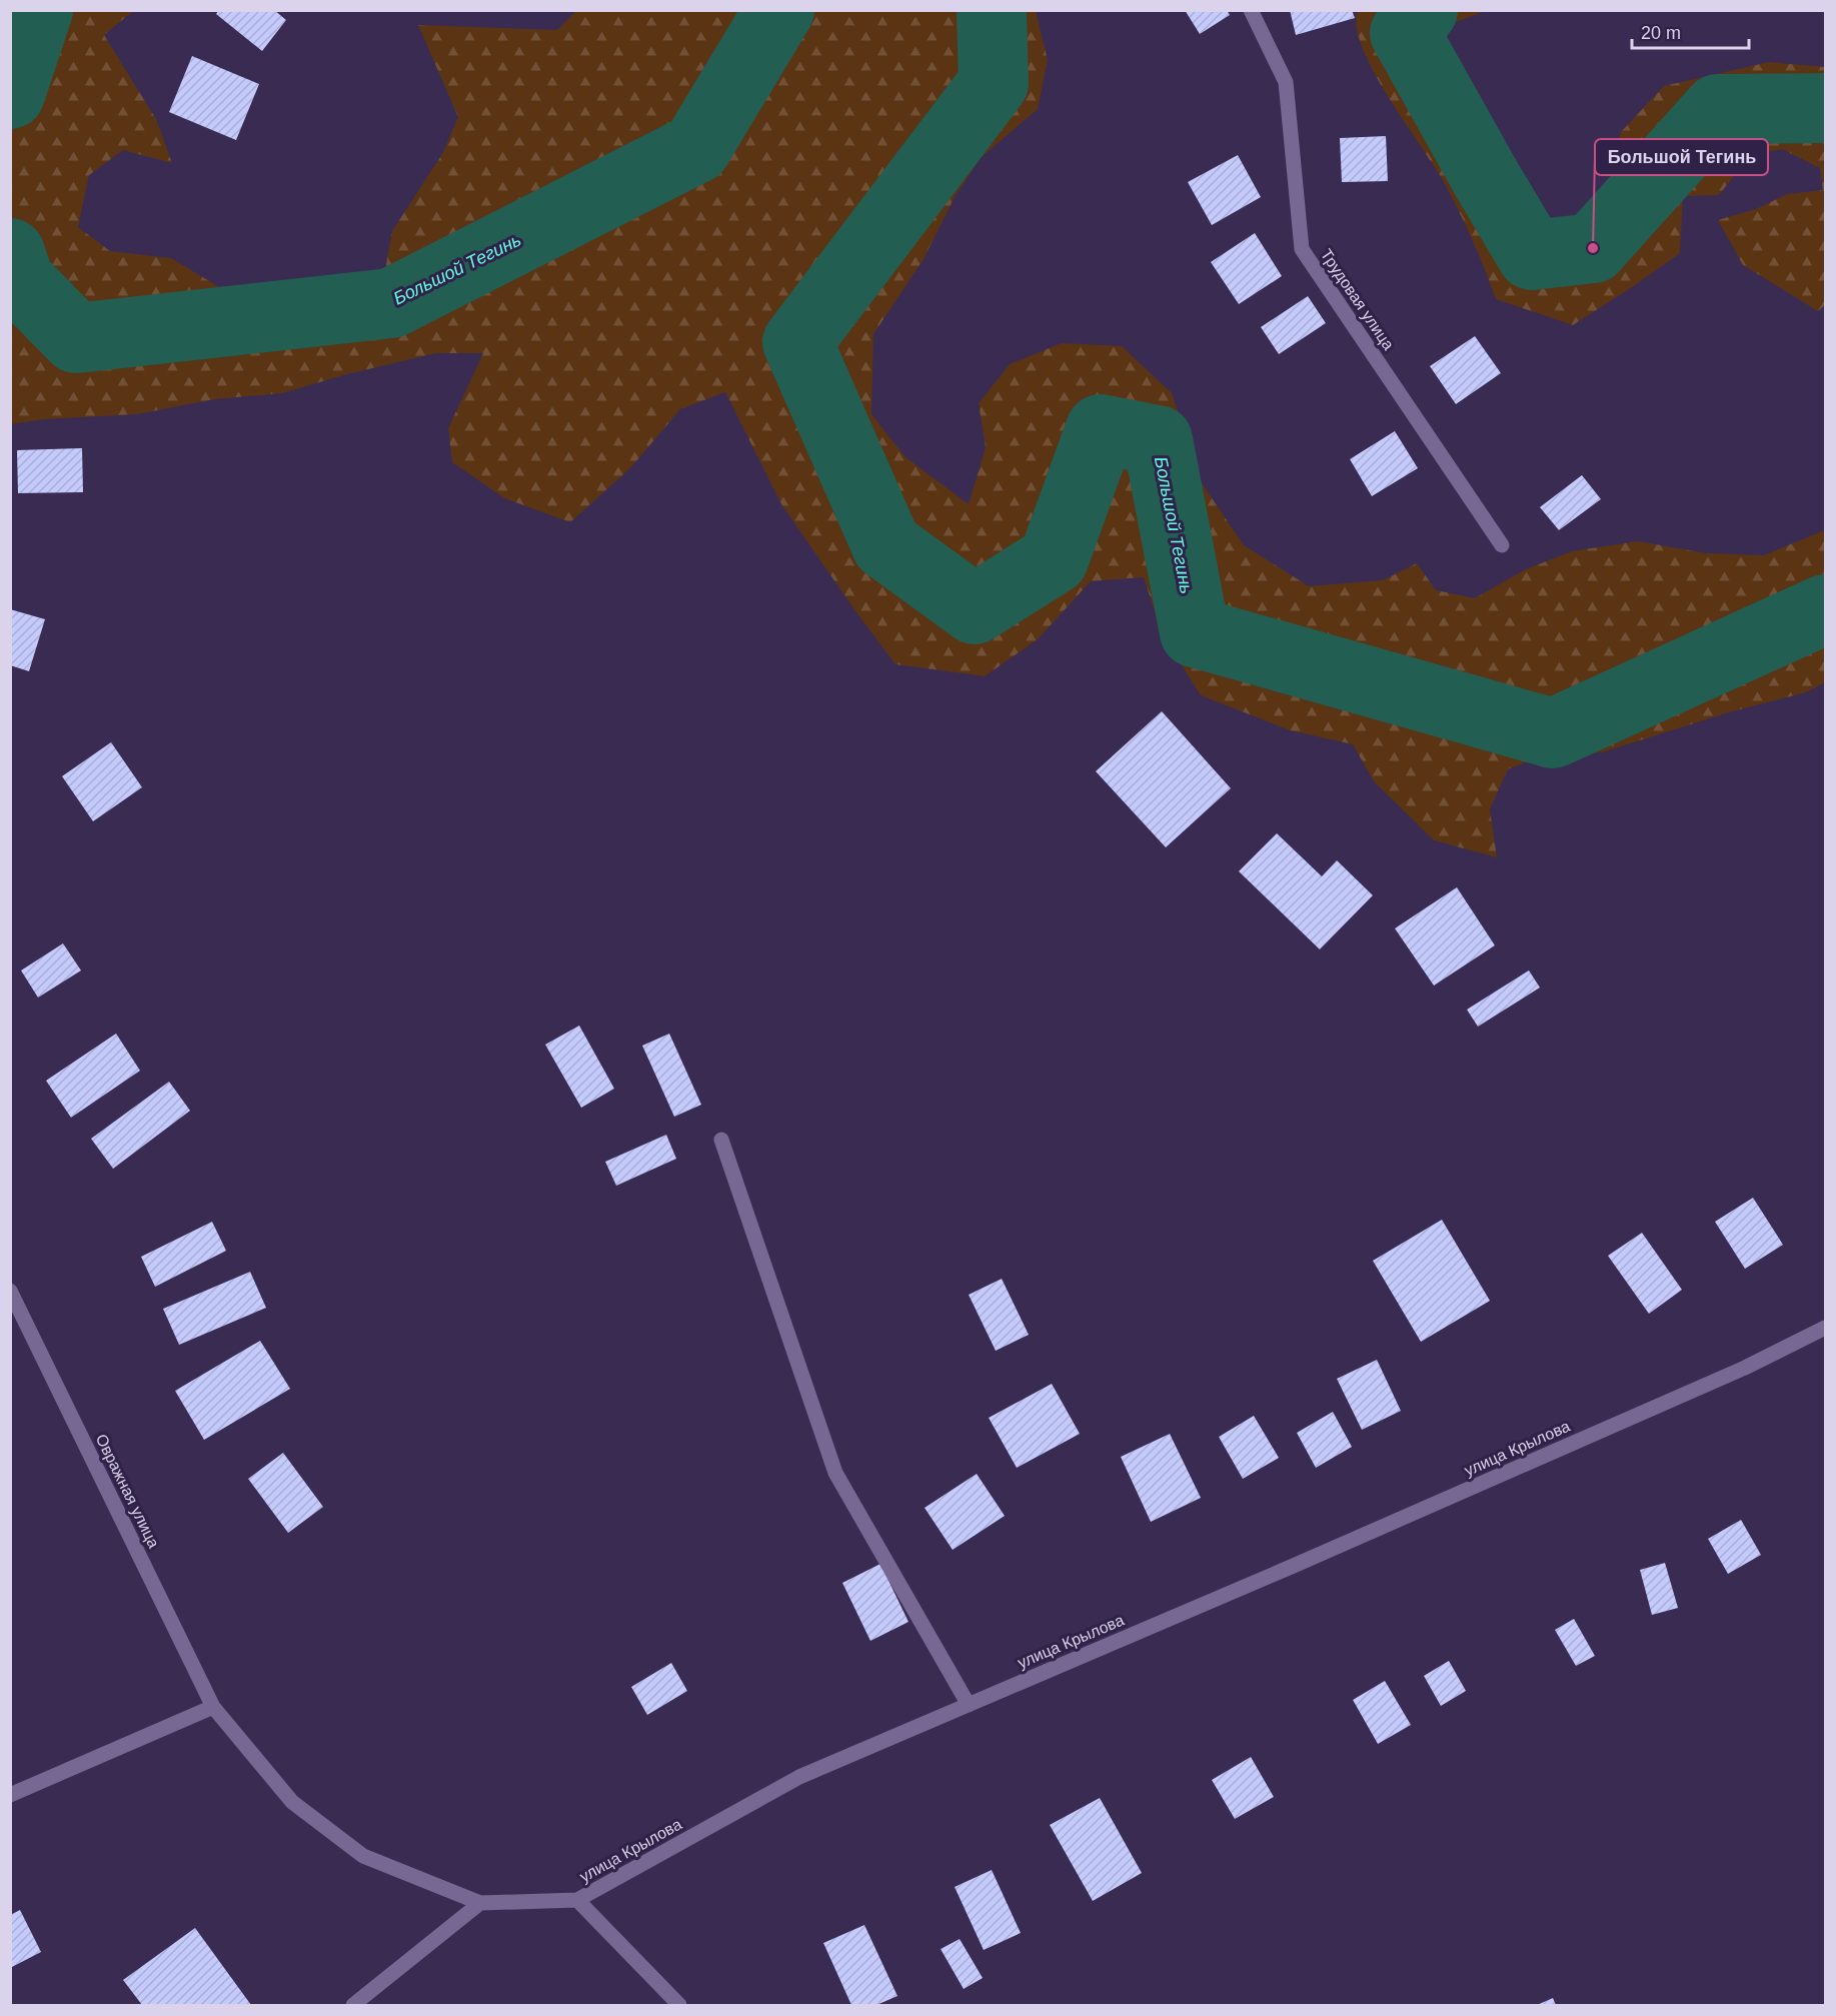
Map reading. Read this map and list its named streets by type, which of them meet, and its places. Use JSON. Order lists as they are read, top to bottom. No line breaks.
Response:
{"streets":{"street":["Трудовая улица","улица Крылова","Овражная улица"]},"crossings":[["улица Крылова","Овражная улица"]],"water":["Большой Тегинь"],"places":["Большой Тегинь"],"scale_bar":"20 m"}
